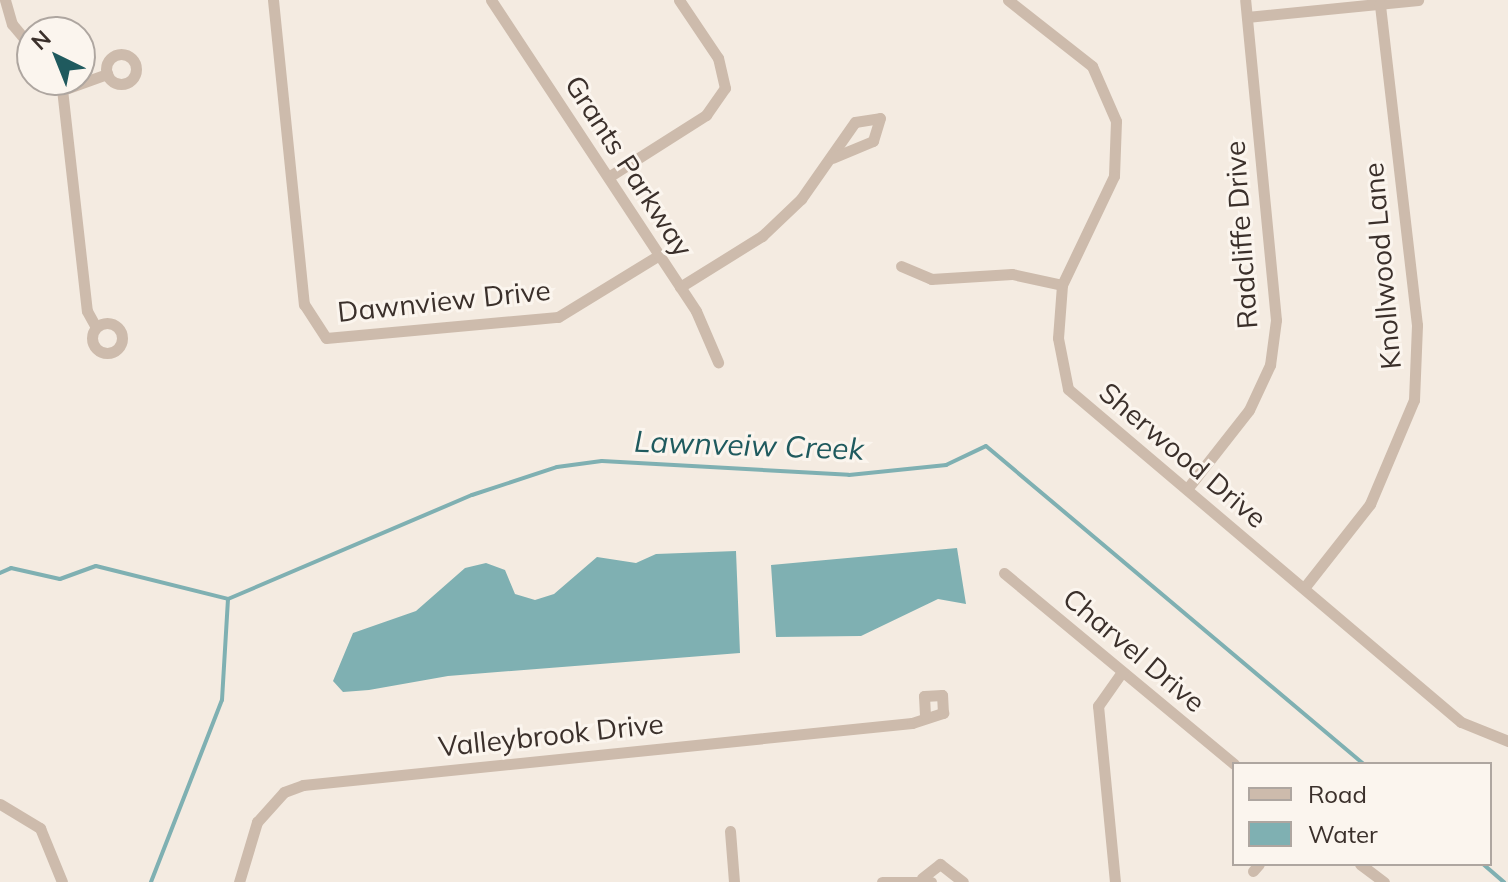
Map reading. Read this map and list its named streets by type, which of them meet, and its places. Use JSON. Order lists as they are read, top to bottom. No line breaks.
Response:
{"streets":{"street":["Grants Parkway","Radcliffe Drive","Knollwood Lane","Dawnview Drive","Sherwood Drive","Charvel Drive","Valleybrook Drive"]},"crossings":[["Grants Parkway","Dawnview Drive"],["Radcliffe Drive","Sherwood Drive"],["Knollwood Lane","Sherwood Drive"]],"water":["Lawnveiw Creek"],"legend":["Road","Water"],"north":"top left"}
